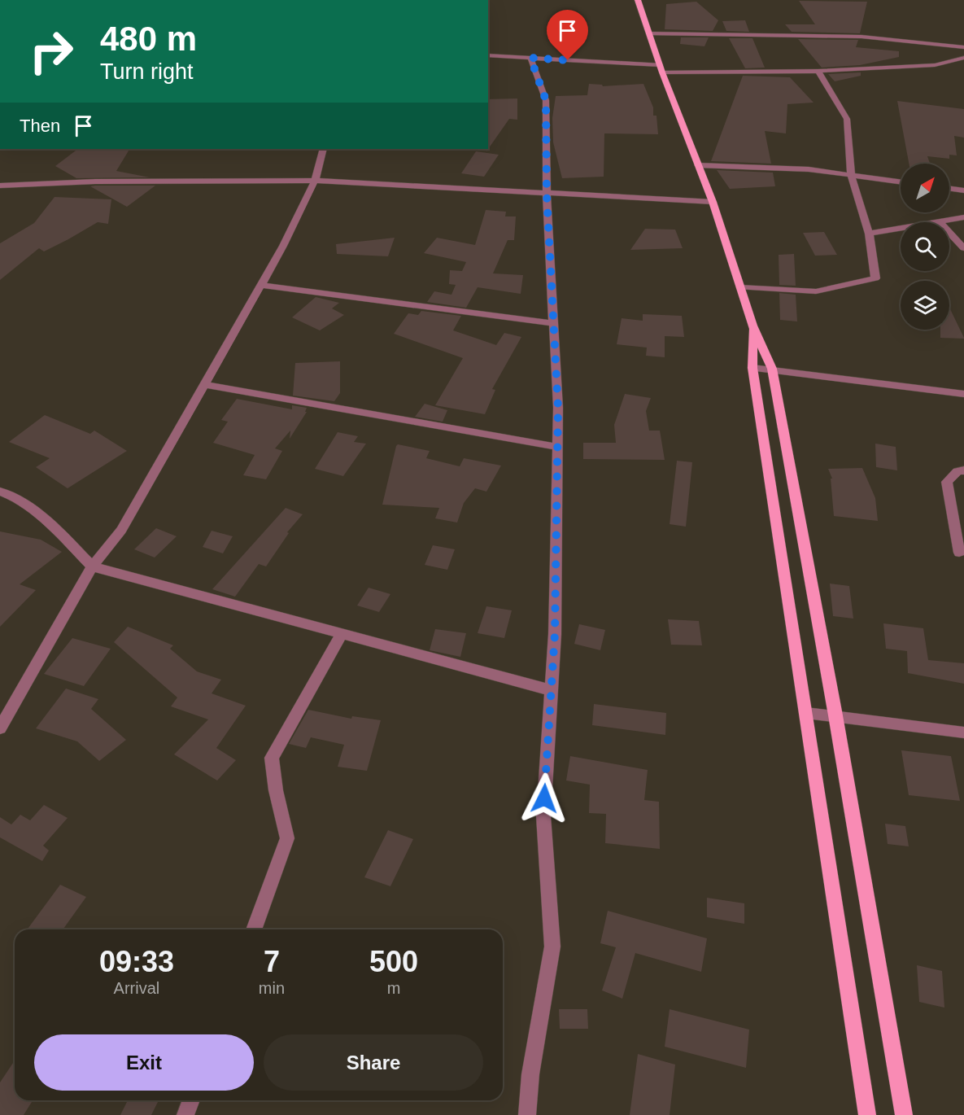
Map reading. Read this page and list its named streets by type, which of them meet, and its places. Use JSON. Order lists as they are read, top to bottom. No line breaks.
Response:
{"north":"top right","page":{"turn":["480 m","Turn right"],"then":"Then","eta":["09:33","Arrival","7","min","500","m"],"buttons":["Exit","Share"]}}
